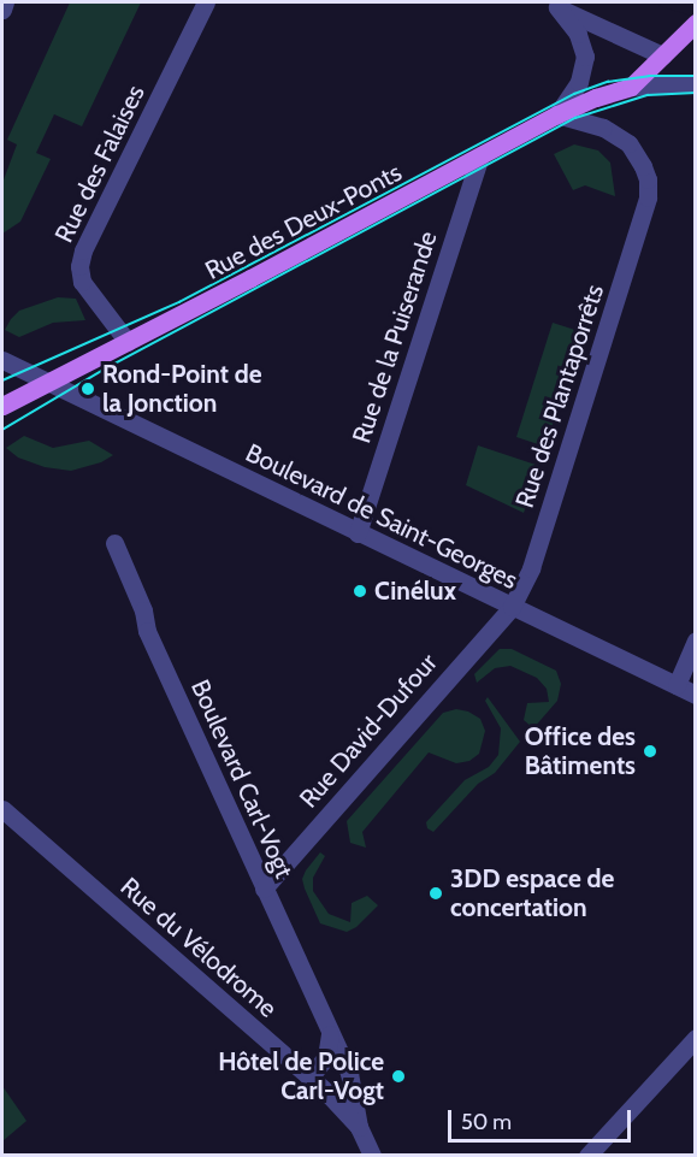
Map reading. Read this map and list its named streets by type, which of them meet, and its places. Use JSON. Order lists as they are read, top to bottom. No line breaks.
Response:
{"streets":{"main road":["Rue des Deux-Ponts"],"street":["Rue des Falaises","Rue de la Puiserande","Rue des Plantaporrêts","Boulevard de Saint-Georges","Rue David-Dufour","Boulevard Carl-Vogt","Rue du Vélodrome"]},"crossings":[["Rue des Falaises","Rue des Deux-Ponts"],["Rue des Deux-Ponts","Rue de la Puiserande"],["Rue des Deux-Ponts","Rue des Plantaporrêts"],["Rue des Deux-Ponts","Boulevard de Saint-Georges"],["Rue de la Puiserande","Boulevard de Saint-Georges"],["Rue des Plantaporrêts","Boulevard de Saint-Georges"],["Rue des Plantaporrêts","Rue David-Dufour"],["Boulevard de Saint-Georges","Rue David-Dufour"],["Rue David-Dufour","Boulevard Carl-Vogt"],["Boulevard Carl-Vogt","Rue du Vélodrome"]],"places":["Rond-Point de la Jonction","Cinélux","Office des Bâtiments","3DD espace de concertation","Hôtel de Police Carl-Vogt"],"scale_bar":"50 m"}
